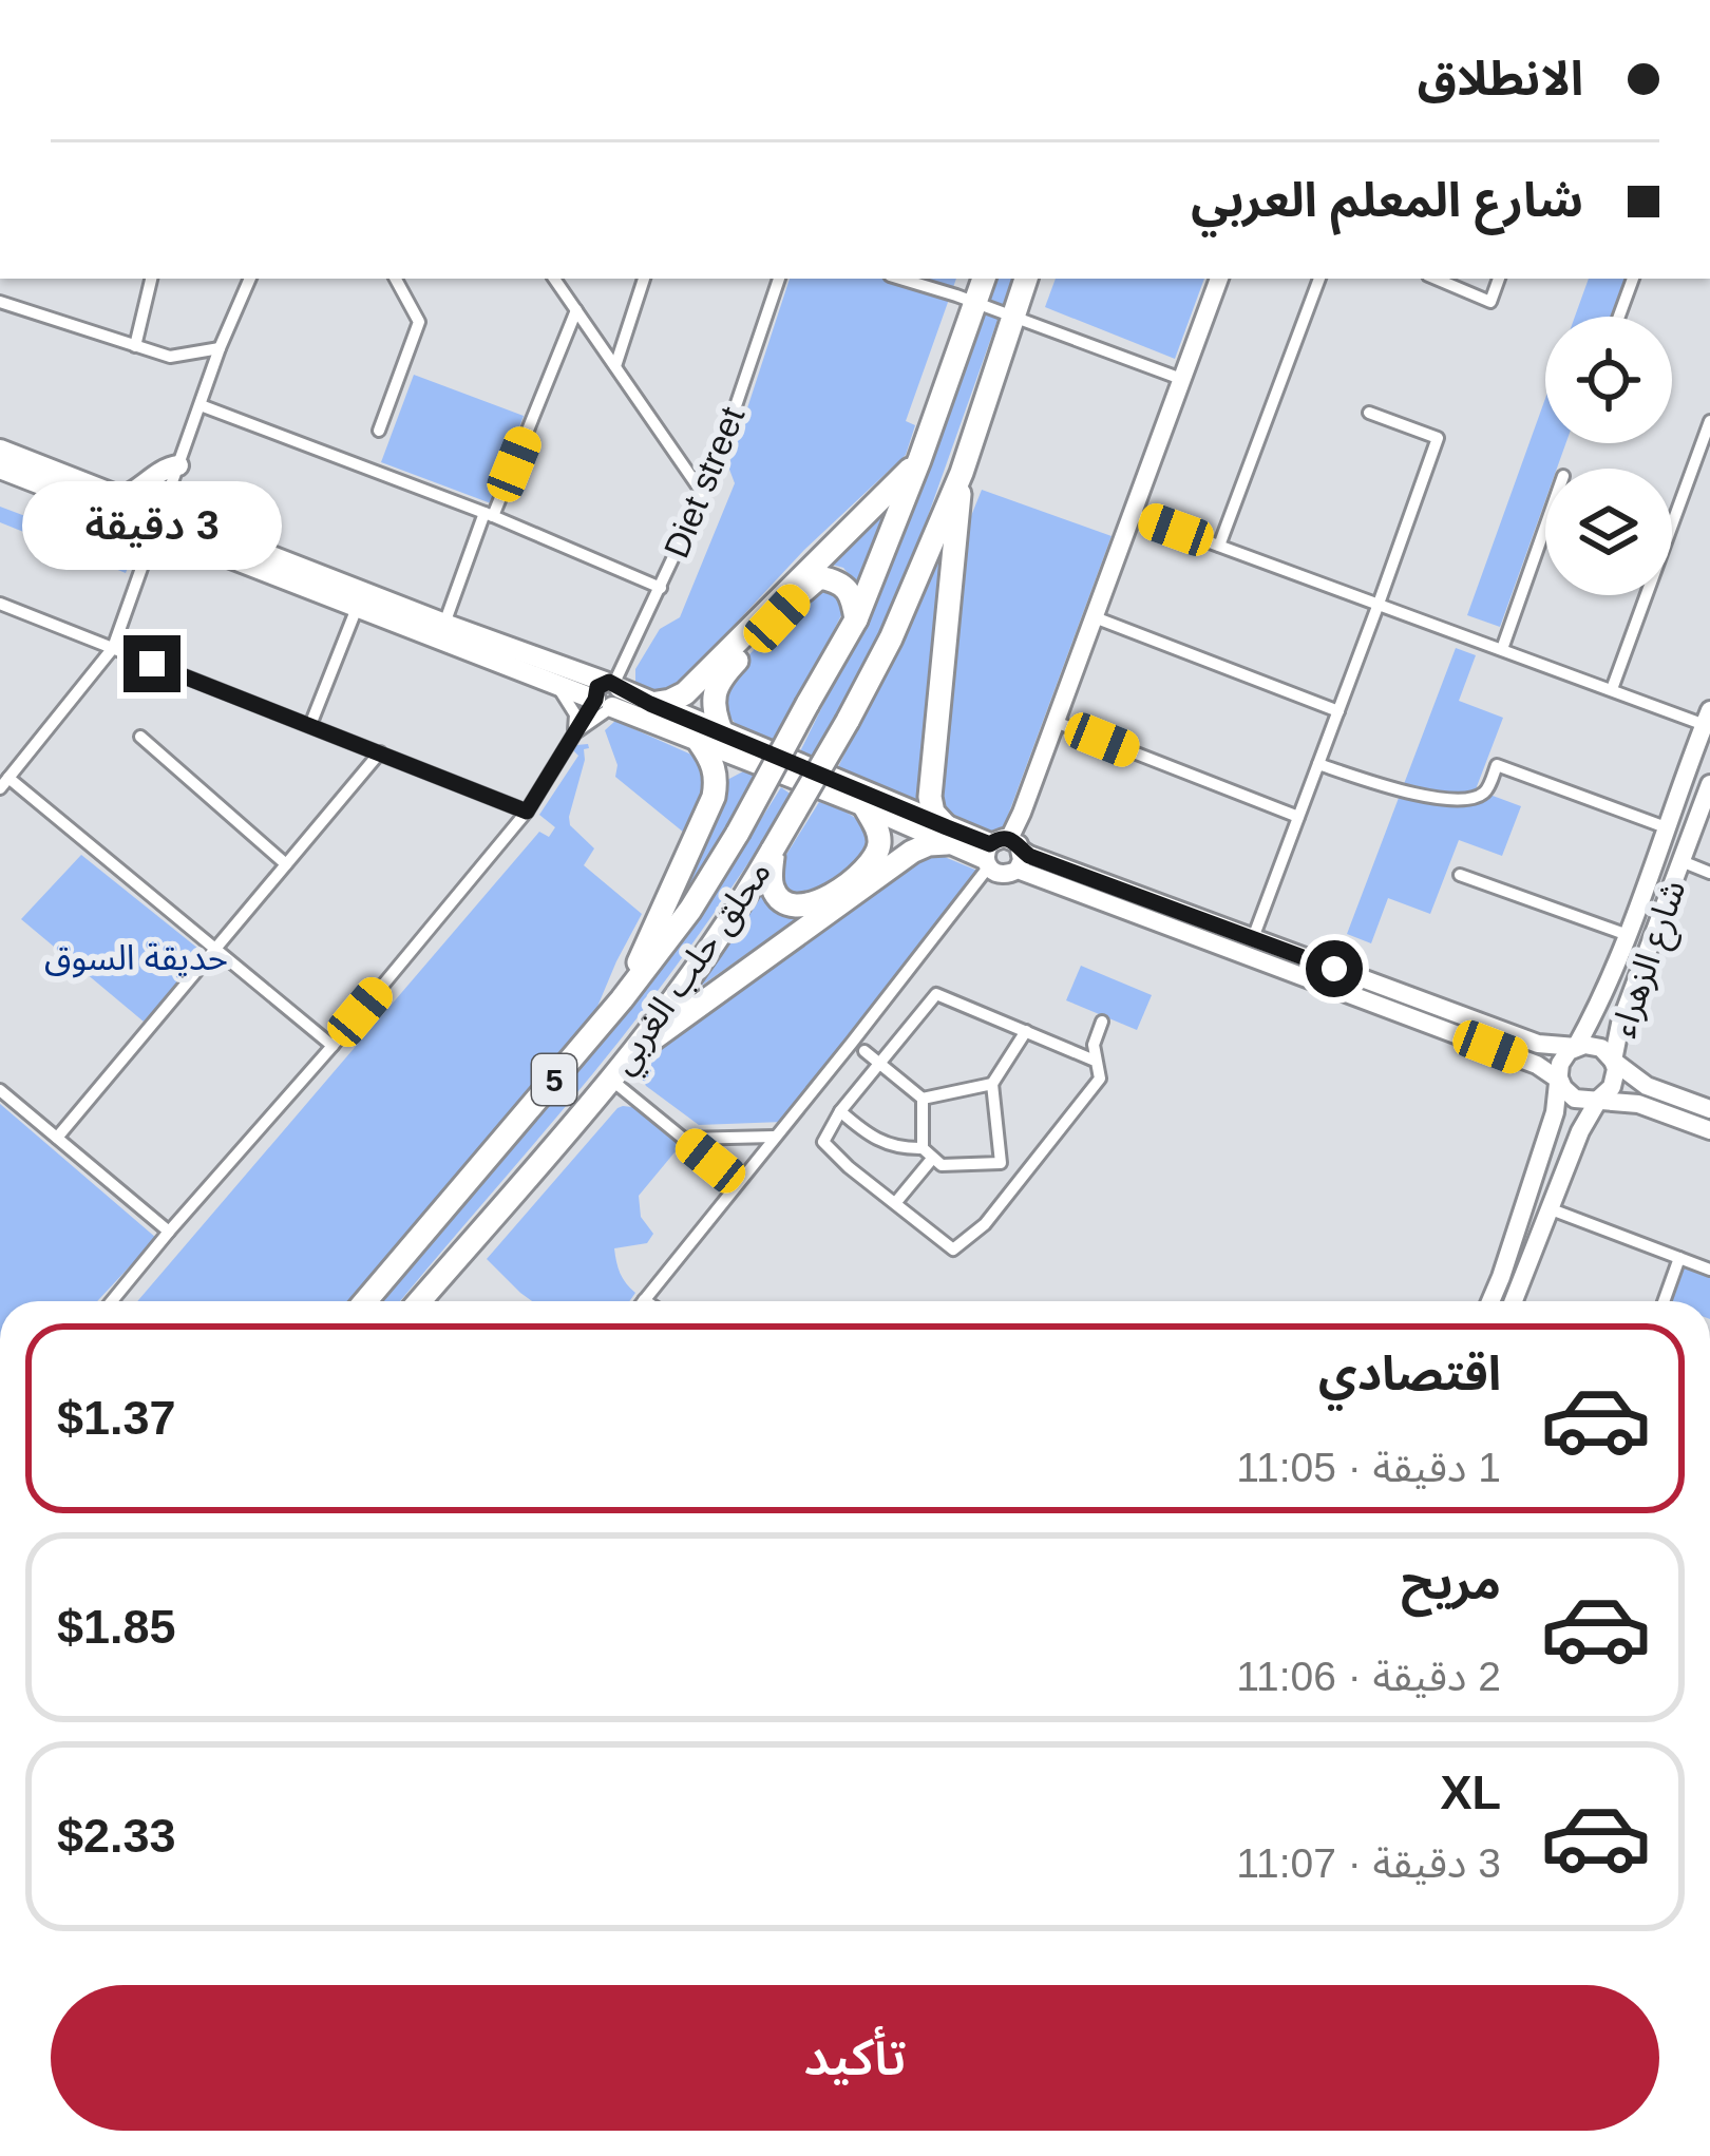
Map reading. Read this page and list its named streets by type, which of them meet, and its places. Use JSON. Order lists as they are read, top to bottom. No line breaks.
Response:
{"streets":{"highway":["محلق حلب الغربي","5"],"main road":["شارع الزهراء"],"street":["Diet street"]},"crossings":[["محلق حلب الغربي","5"]],"parks":["حديقة السوق"],"page":{"banner":["الانطلاق","شارع المعلم العربي"],"bubble":"3 دقيقة","list":[{"name":"اقتصادي","note":"1 دقيقة · 11:05","value":"$1.37"},{"name":"مريح","note":"2 دقيقة · 11:06","value":"$1.85"},{"name":"XL","note":"3 دقيقة · 11:07","value":"$2.33"}],"buttons":"تأكيد"}}
